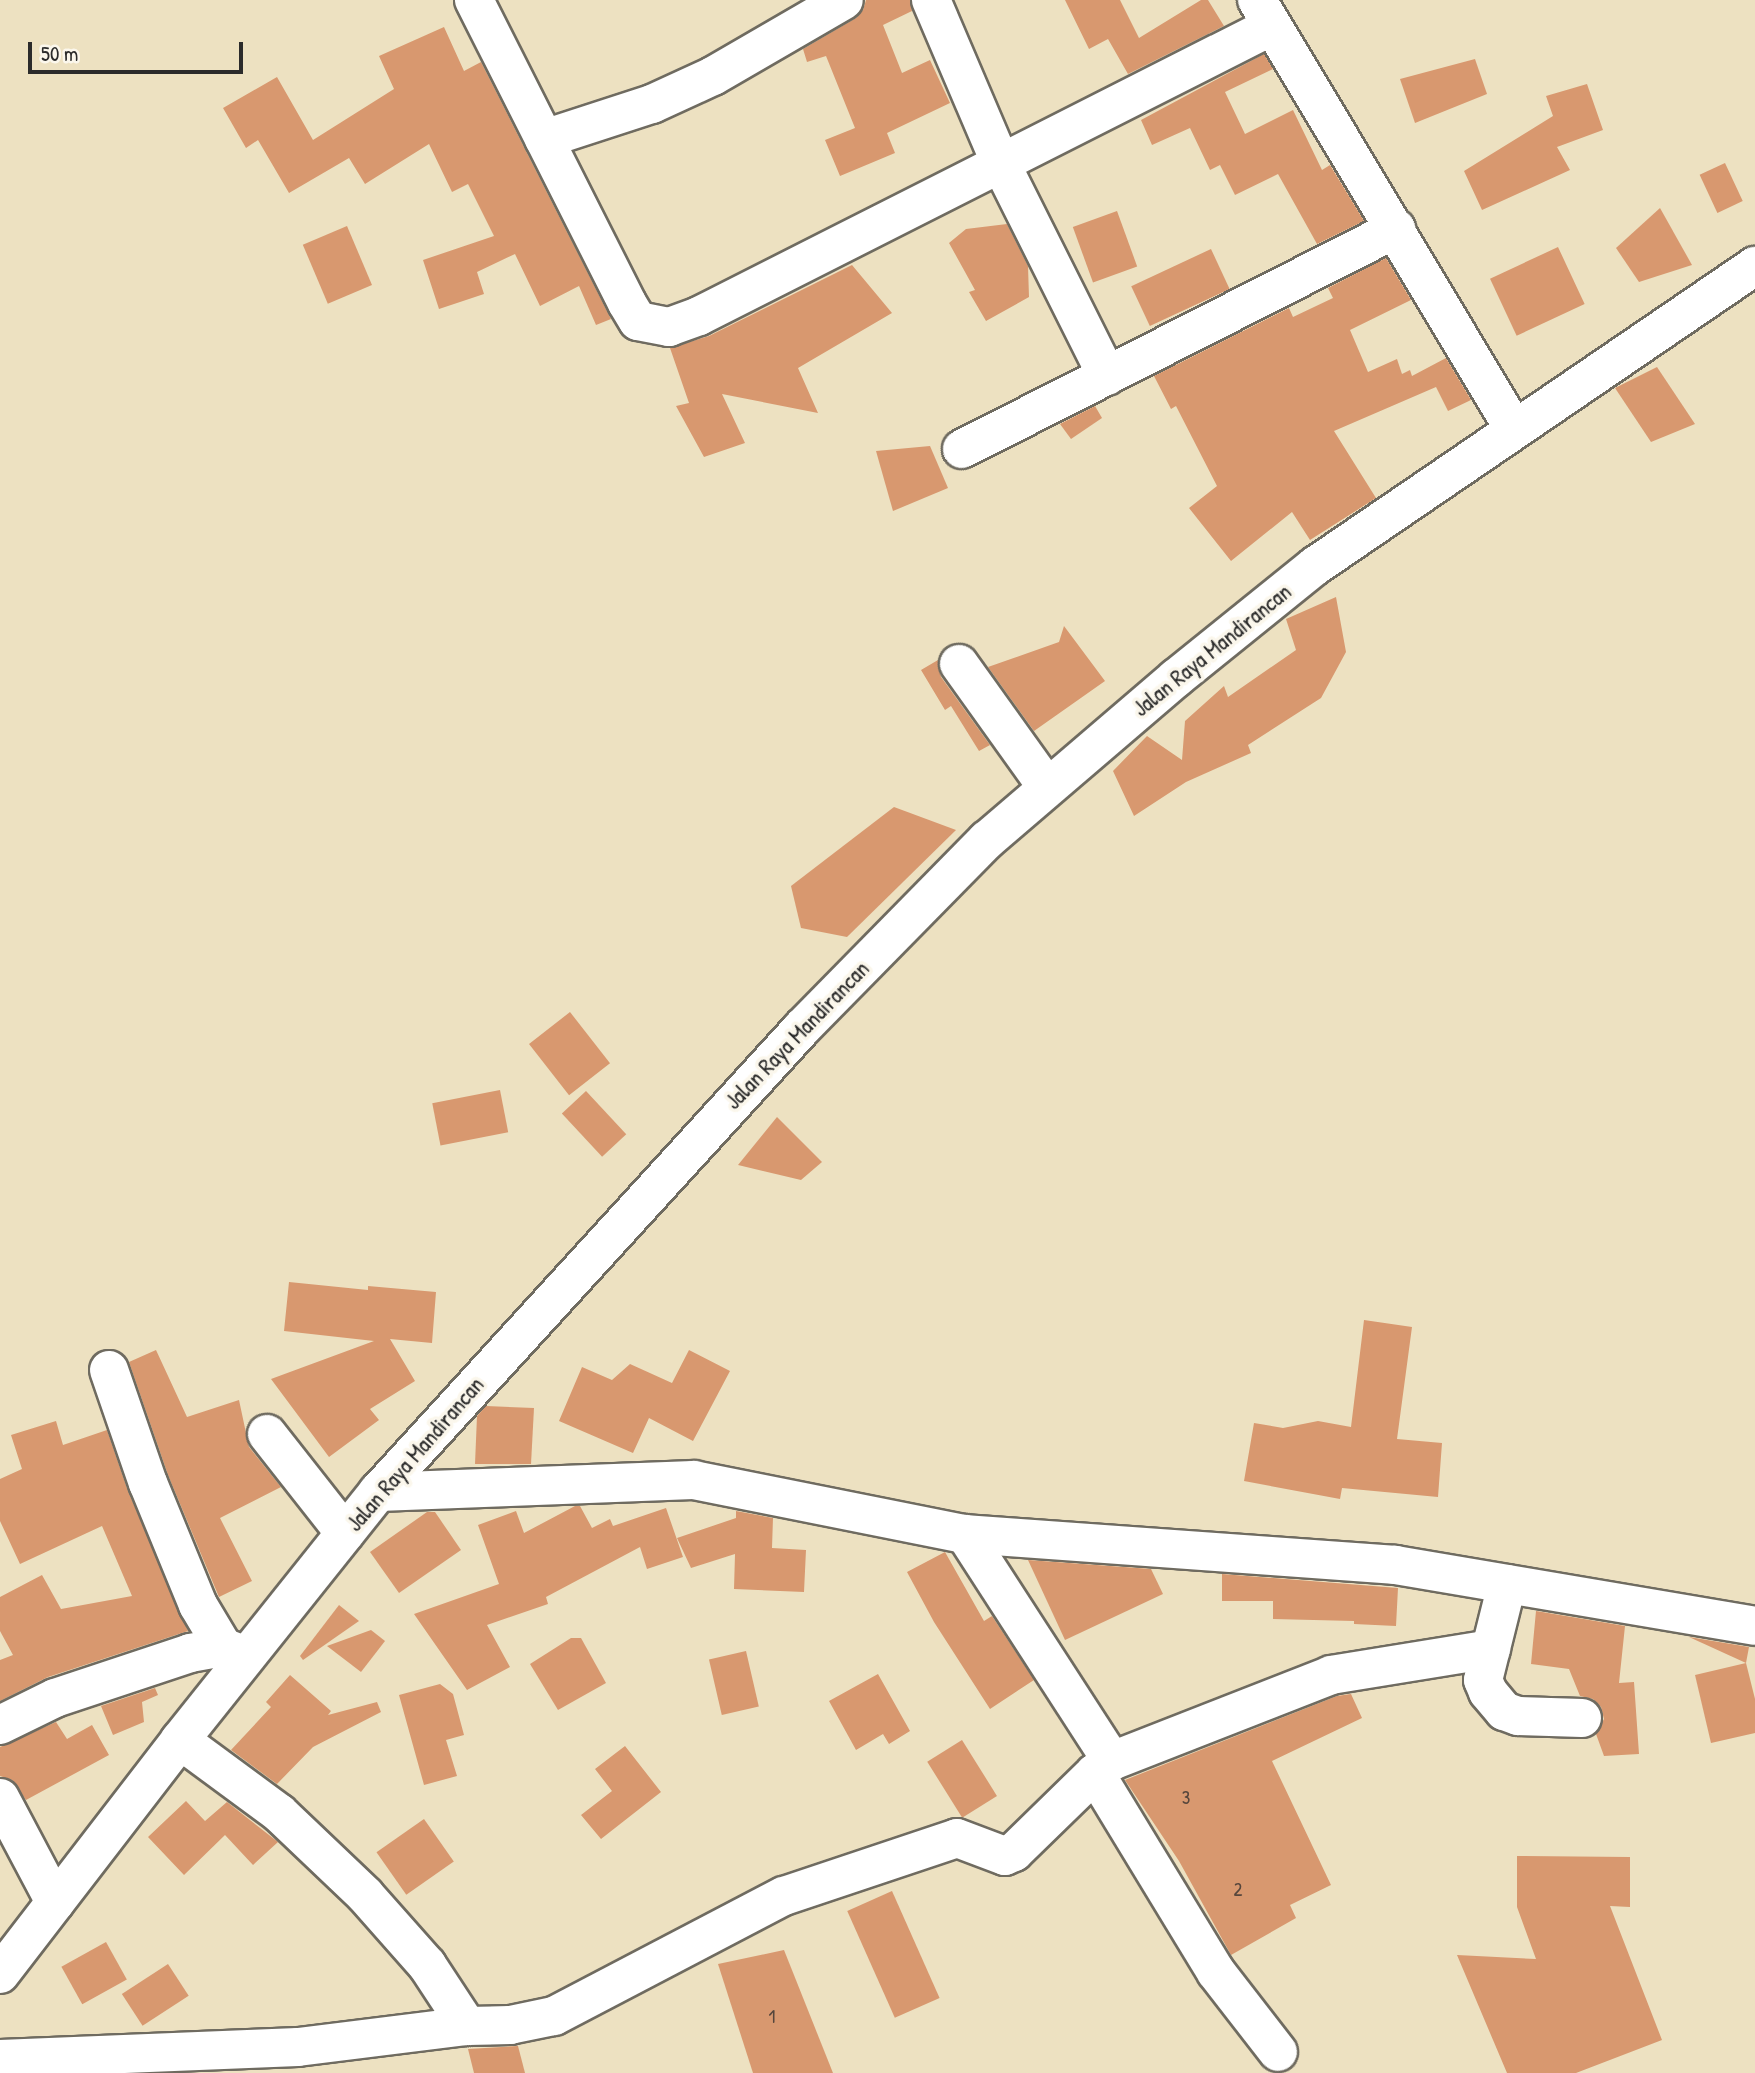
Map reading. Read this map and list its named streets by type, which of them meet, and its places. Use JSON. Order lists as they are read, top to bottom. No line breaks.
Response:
{"streets":{"street":["Jalan Raya Mandirancan"]},"house_numbers":["3","2","1"],"scale_bar":"50 m"}
